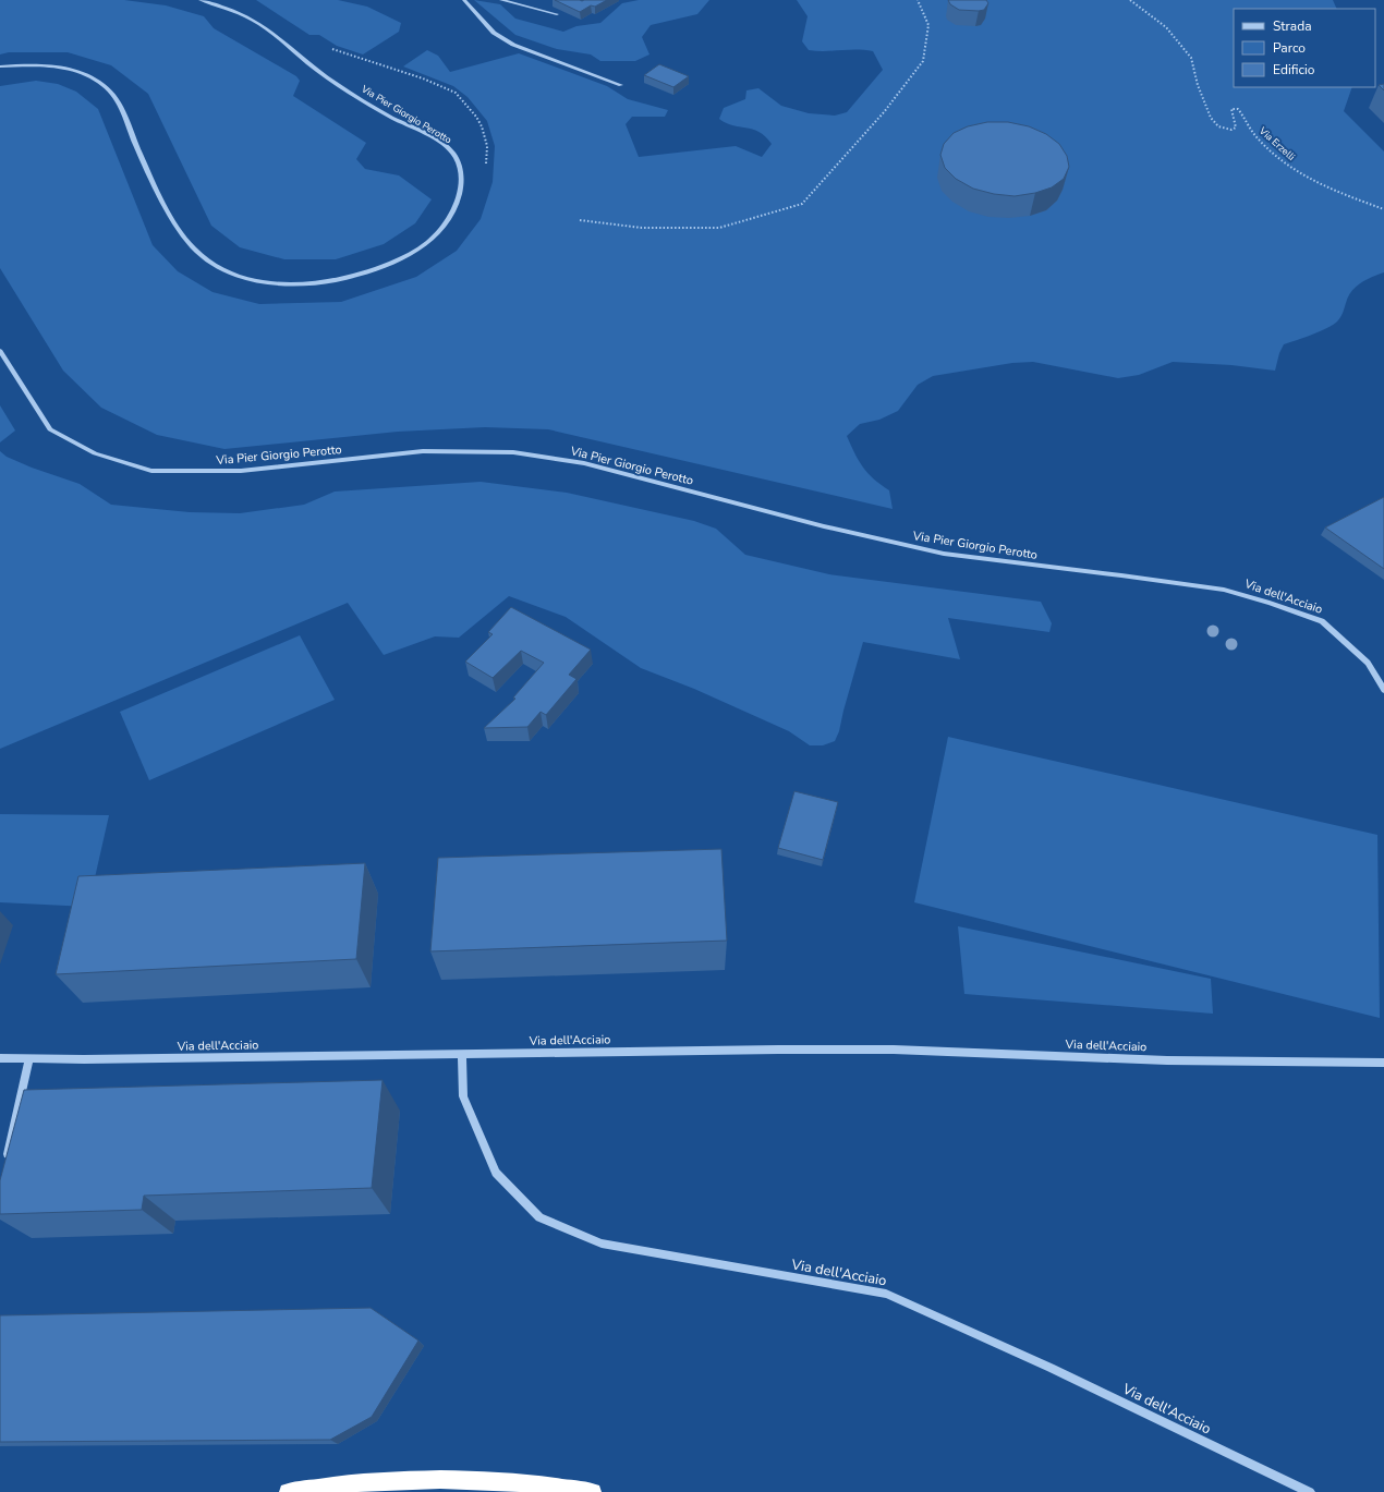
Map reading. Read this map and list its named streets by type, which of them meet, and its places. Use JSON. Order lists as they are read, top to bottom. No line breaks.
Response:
{"streets":{"street":["Via Pier Giorgio Perotto","Via dell'Acciaio"],"path":["Via Erzelli"]},"crossings":[["Via Pier Giorgio Perotto","Via dell'Acciaio"]],"legend":["Strada","Parco","Edificio"]}
